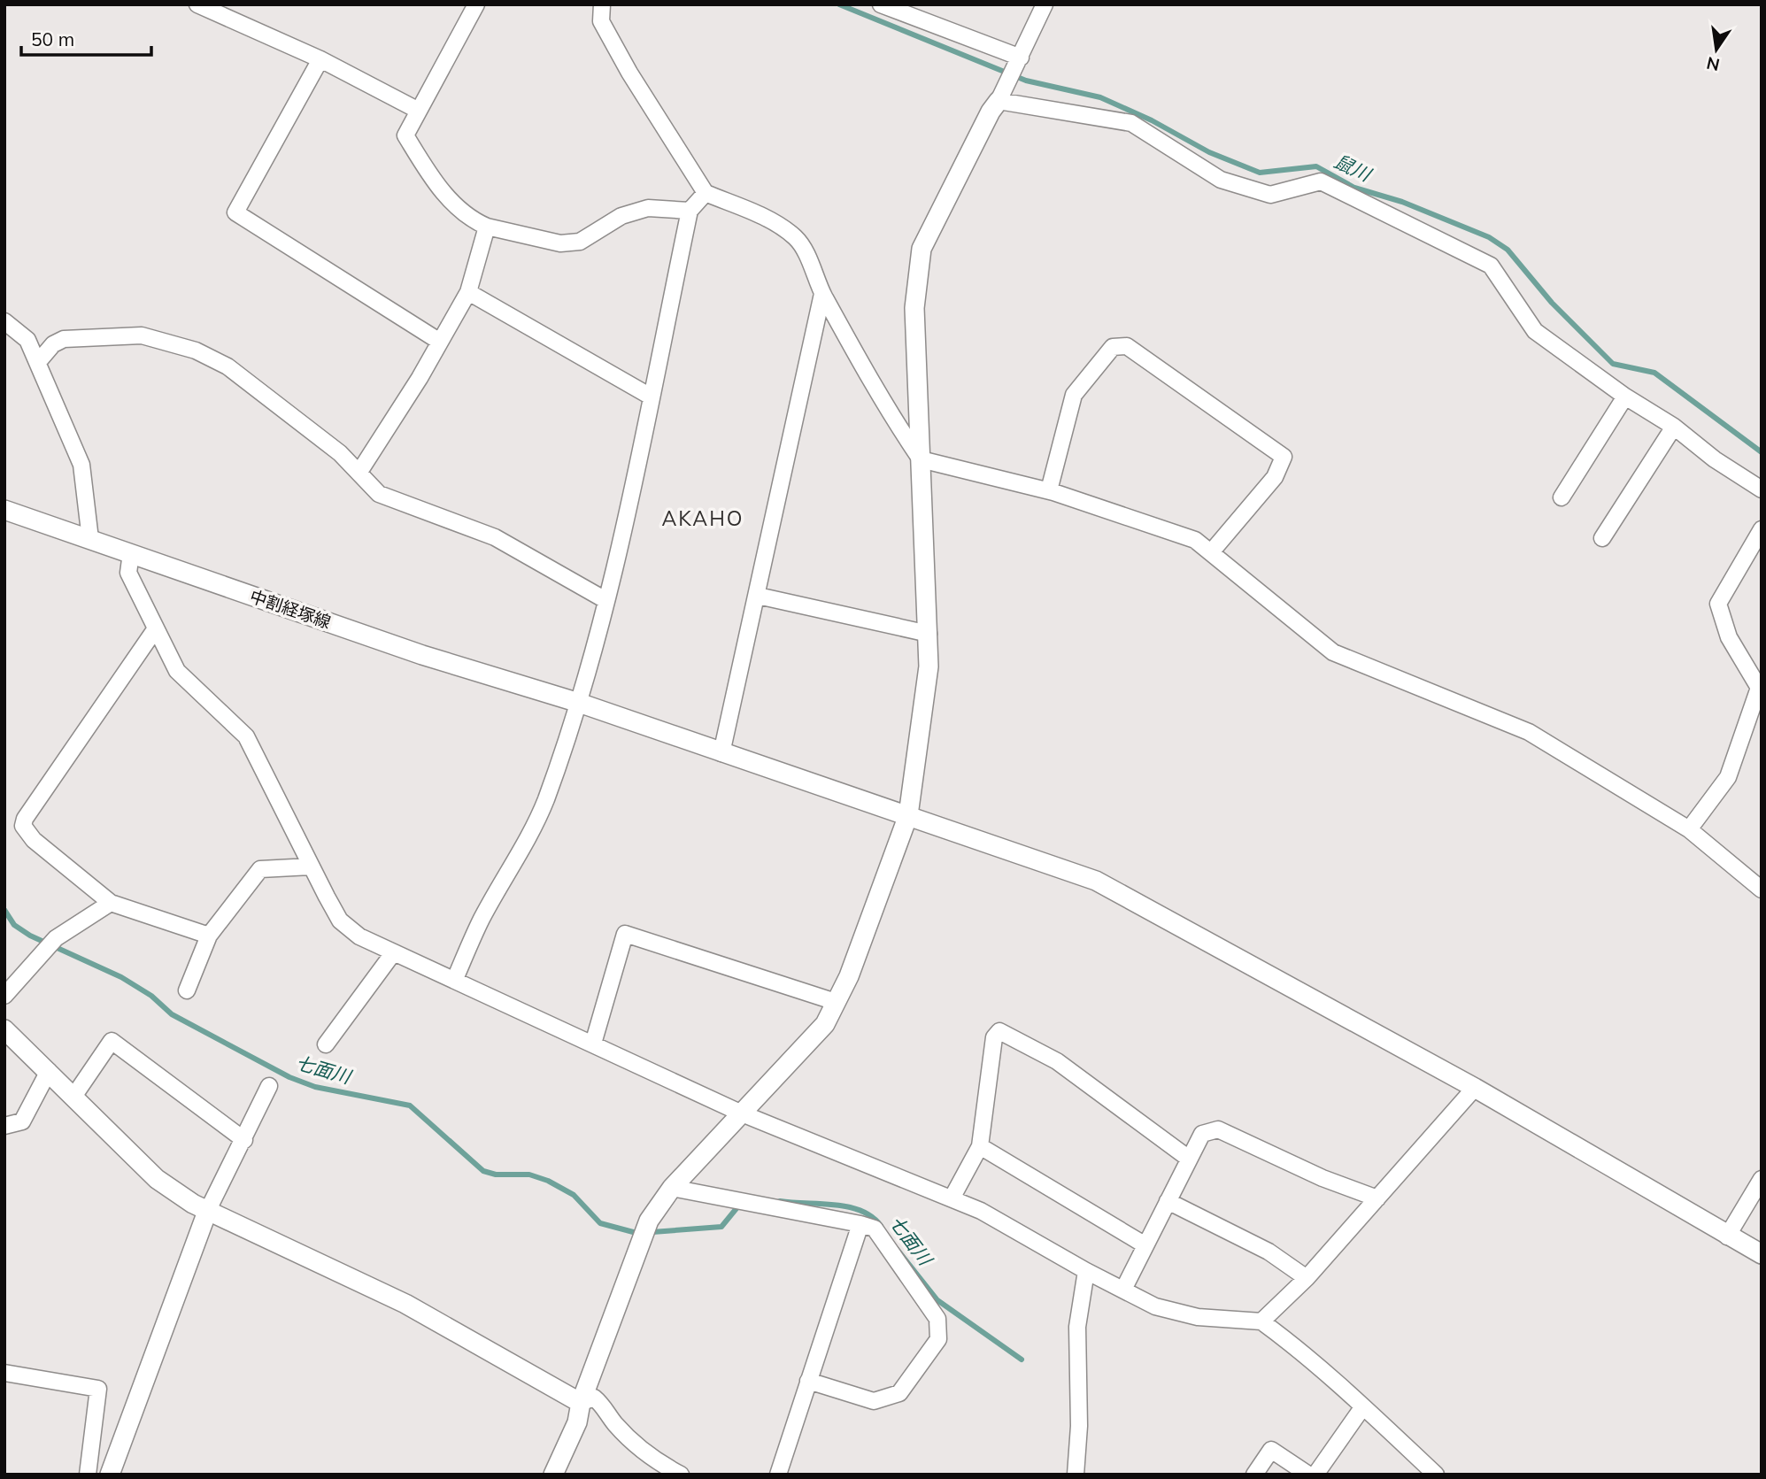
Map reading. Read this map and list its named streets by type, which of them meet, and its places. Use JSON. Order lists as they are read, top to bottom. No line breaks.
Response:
{"streets":{"street":["中割経塚線"]},"districts":["AKAHO"],"water":["鼠川","七面川"],"scale_bar":"50 m","north":"bottom"}
